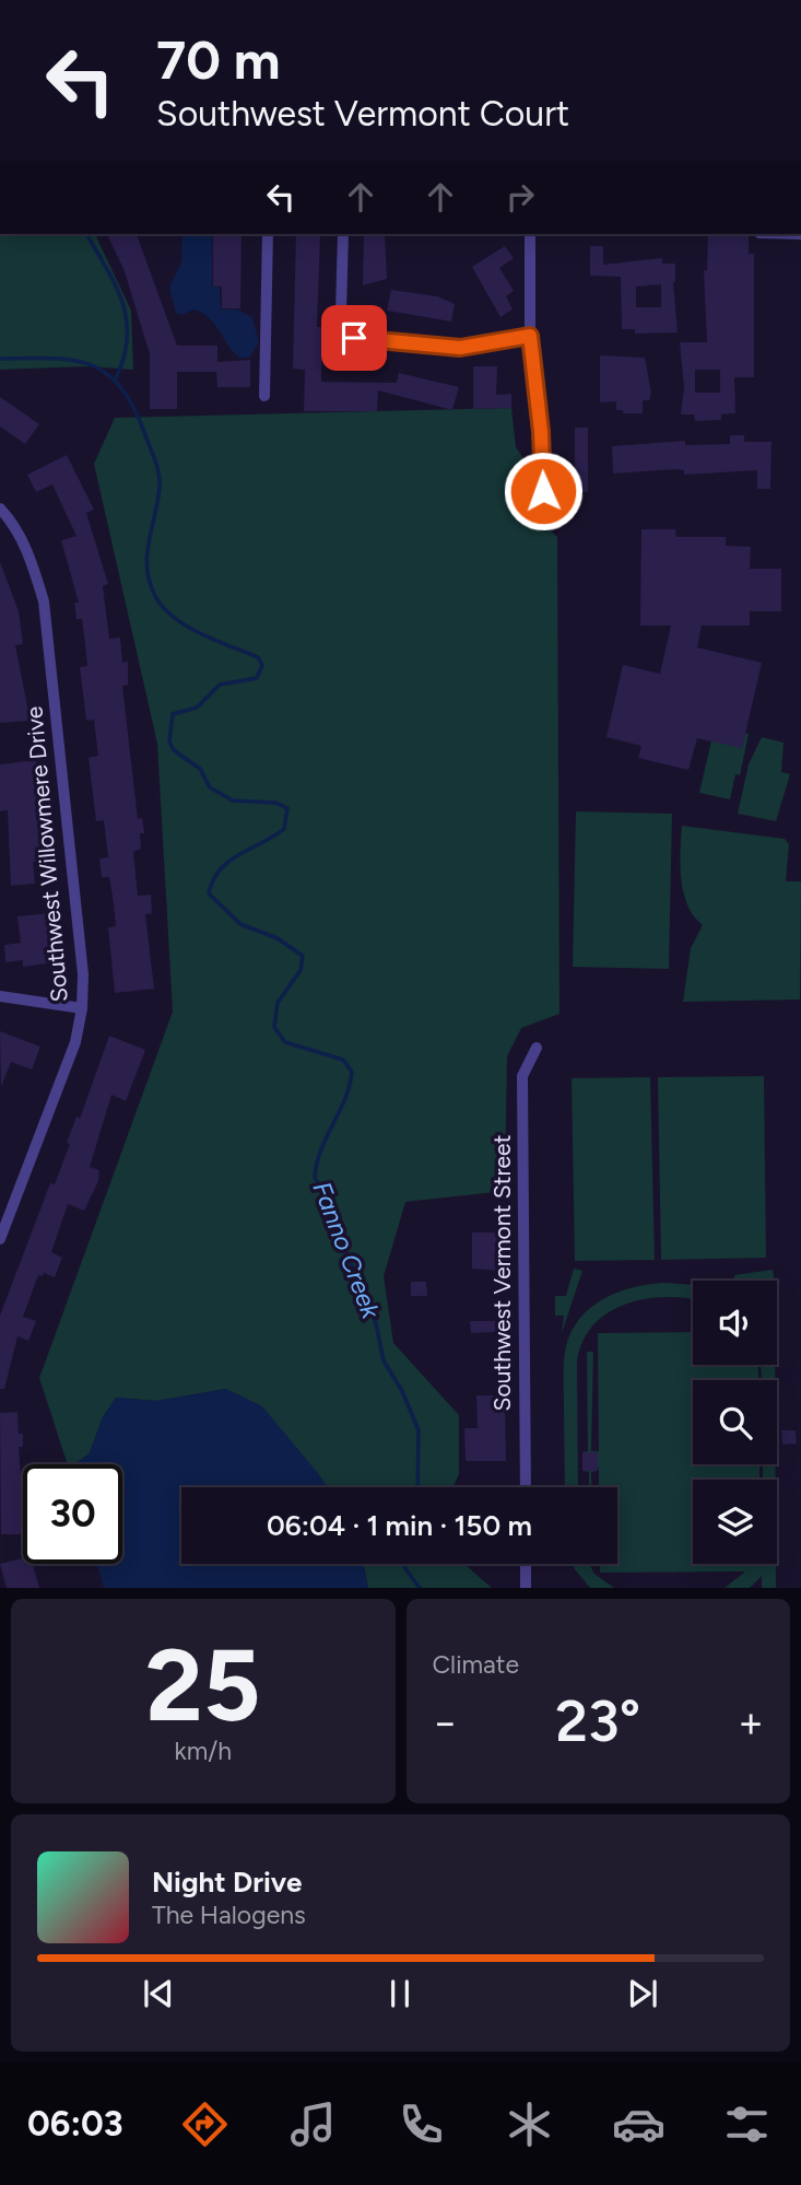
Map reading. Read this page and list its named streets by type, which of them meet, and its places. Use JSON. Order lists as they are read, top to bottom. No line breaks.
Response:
{"streets":{"street":["Southwest Willowmere Drive","Southwest Vermont Street"]},"water":["Fanno Creek"],"page":{"turn":["70 m","Southwest Vermont Court"],"limit":"30","trip":"06:04 · 1 min · 150 m","tile":[["25","km/h"],"Climate"],"heat":["−","23°","+"],"song":["Night Drive","The Halogens"],"tabs":"06:03"}}
